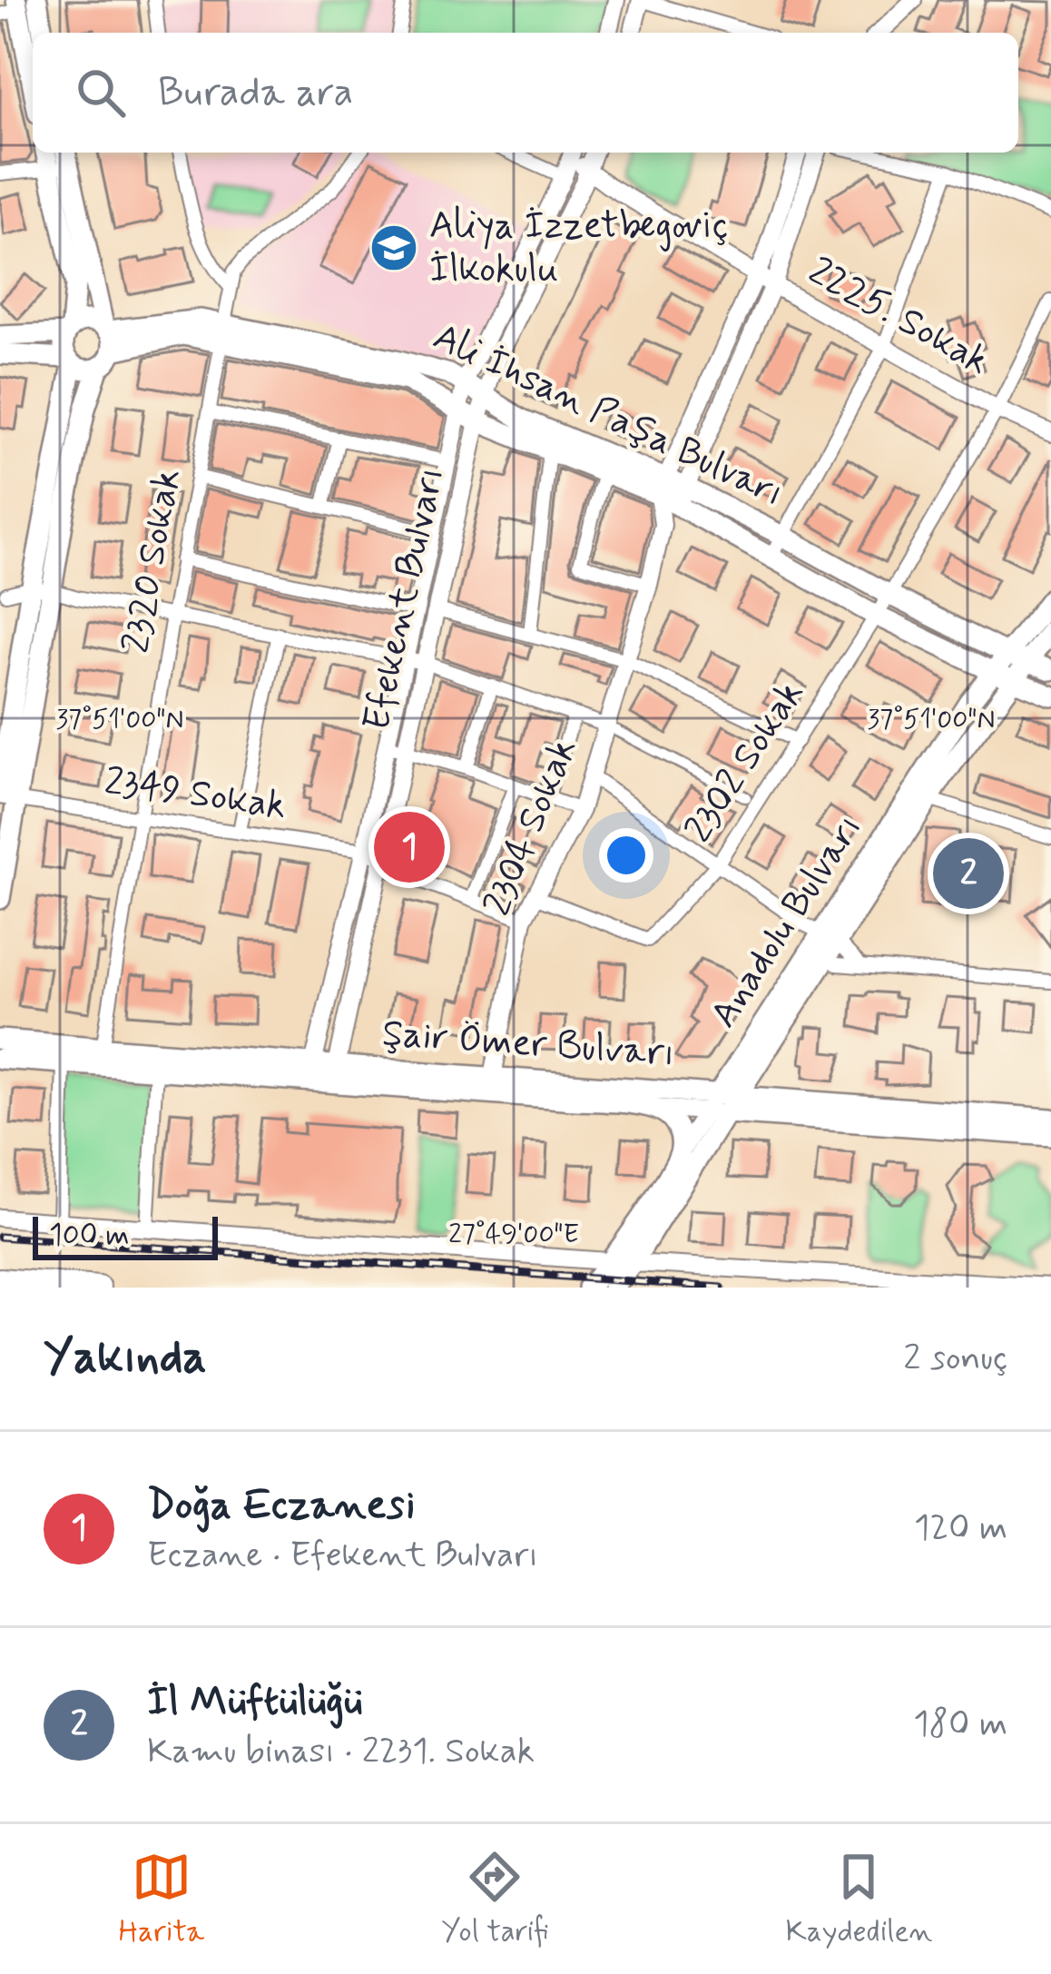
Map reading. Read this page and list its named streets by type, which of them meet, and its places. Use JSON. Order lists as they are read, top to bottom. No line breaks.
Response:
{"streets":{"main road":["Ali İhsan Paşa Bulvarı","Anadolu Bulvarı","Şair Ömer Bulvarı"],"street":["2225. Sokak","2320 Sokak","Efekent Bulvarı","2302 Sokak","2349 Sokak","2304 Sokak"]},"crossings":[["2225. Sokak","Efekent Bulvarı"],["2225. Sokak","2302 Sokak"],["Ali İhsan Paşa Bulvarı","2320 Sokak"],["Ali İhsan Paşa Bulvarı","Efekent Bulvarı"],["Ali İhsan Paşa Bulvarı","2302 Sokak"],["Ali İhsan Paşa Bulvarı","2304 Sokak"],["Ali İhsan Paşa Bulvarı","Anadolu Bulvarı"],["2320 Sokak","2349 Sokak"],["2320 Sokak","Şair Ömer Bulvarı"],["Efekent Bulvarı","2349 Sokak"],["Efekent Bulvarı","Şair Ömer Bulvarı"],["2302 Sokak","2304 Sokak"],["2349 Sokak","2304 Sokak"],["2304 Sokak","Şair Ömer Bulvarı"],["Anadolu Bulvarı","Şair Ömer Bulvarı"]],"places":{"school or university":["Aliya İzzetbegoviç İlkokulu"]},"scale_bar":"100 m","page":{"search":"Burada ara","pins":["1","2"],"scale":"100 m","heading":["Yakında","2 sonuç"],"list":[{"mark":"1","name":"Doğa Eczanesi","note":"Eczane · Efekent Bulvarı","value":"120 m"},{"mark":"2","name":"İl Müftülüğü","note":"Kamu binası · 2231. Sokak","value":"180 m"}],"nav":["Harita","Yol tarifi","Kaydedilen"]},"coordinates":["37°51'00\"N","27°49'00\"E"]}
